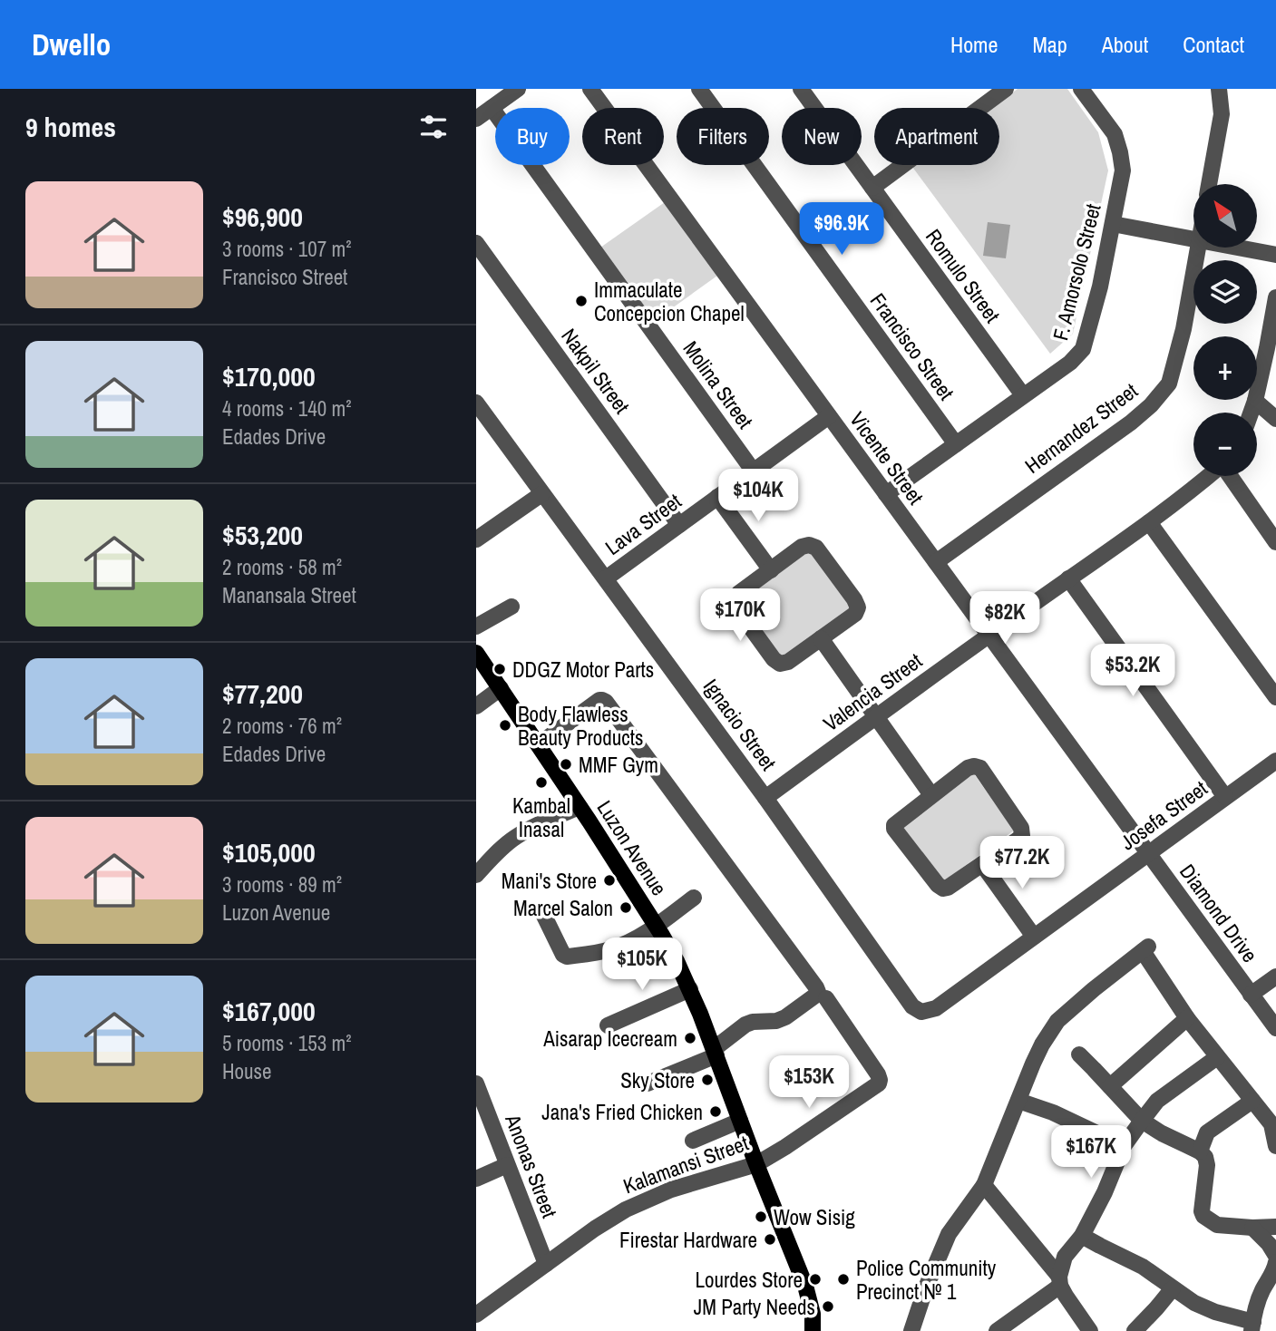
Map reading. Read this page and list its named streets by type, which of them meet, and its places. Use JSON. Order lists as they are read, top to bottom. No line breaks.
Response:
{"streets":{"main road":["Luzon Avenue"],"street":["F. Amorsolo Street","Romulo Street","Francisco Street","Nakpil Street","Molina Street","Hernandez Street","Vicente Street","Lava Street","Valencia Street","Ignacio Street","Josefa Street","Diamond Drive","Kalamansi Street","Anonas Street"]},"crossings":[["F. Amorsolo Street","Romulo Street"],["F. Amorsolo Street","Francisco Street"],["F. Amorsolo Street","Vicente Street"],["Nakpil Street","Lava Street"],["Molina Street","Lava Street"],["Hernandez Street","Vicente Street"],["Vicente Street","Lava Street"],["Vicente Street","Valencia Street"],["Vicente Street","Josefa Street"],["Vicente Street","Diamond Drive"],["Lava Street","Ignacio Street"],["Valencia Street","Ignacio Street"],["Ignacio Street","Josefa Street"],["Josefa Street","Diamond Drive"],["Luzon Avenue","Kalamansi Street"],["Kalamansi Street","Anonas Street"]],"places":["Immaculate Concepcion Chapel","DDGZ Motor Parts","Body Flawless Beauty Products","MMF Gym","Kambal Inasal","Mani's Store","Marcel Salon","Aisarap Icecream","Sky Store","Jana's Fried Chicken","Wow Sisig","Firestar Hardware","Lourdes Store","Police Community Precinct № 1","JM Party Needs"],"north":"top left","page":{"header":"Dwello","nav":["Home","Map","About","Contact"],"heading":"9 homes","chip":["Buy","Rent","Filters","New","Apartment"],"list":[{"name":"$96,900","note":"3 rooms · 107 m² · Francisco Street"},{"name":"$170,000","note":"4 rooms · 140 m² · Edades Drive"},{"name":"$53,200","note":"2 rooms · 58 m² · Manansala Street"},{"name":"$77,200","note":"2 rooms · 76 m² · Edades Drive"},{"name":"$105,000","note":"3 rooms · 89 m² · Luzon Avenue"},{"name":"$167,000","note":"5 rooms · 153 m² · House"}],"map_buttons":["+","−"],"price":["$96.9K","$104K","$170K","$82K","$53.2K","$77.2K","$105K","$153K","$167K"]}}
